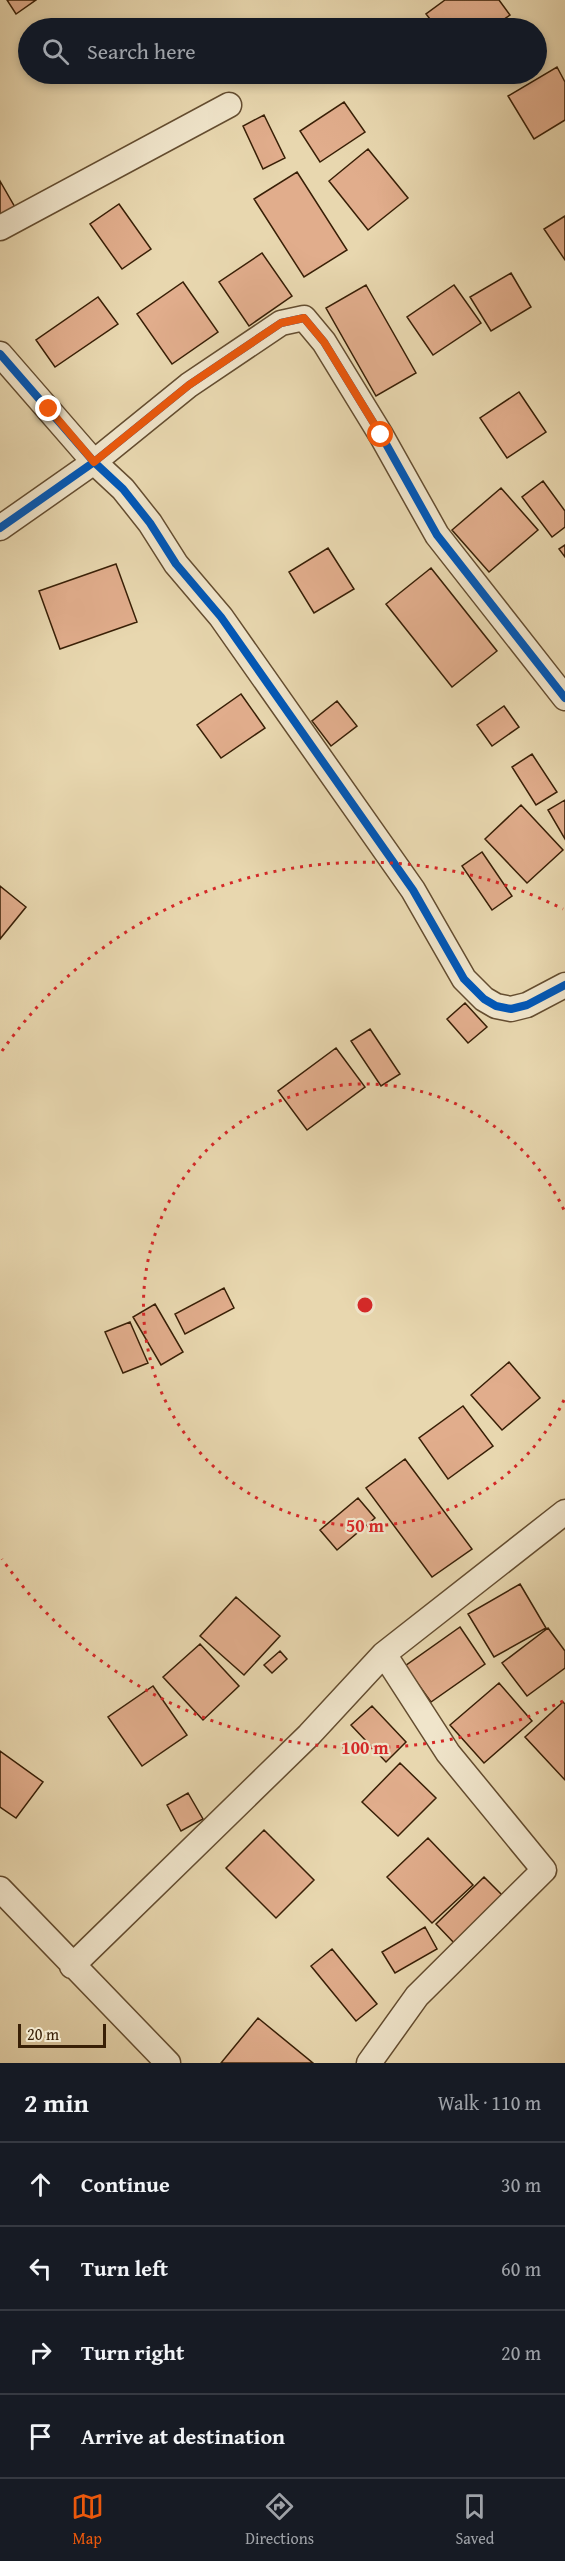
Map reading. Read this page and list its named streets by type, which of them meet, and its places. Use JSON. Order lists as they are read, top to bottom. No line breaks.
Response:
{"scale_bar":"20 m","page":{"search":"Search here","scale":"20 m","heading":["2 min","Walk · 110 m"],"list":[["Continue","30 m"],["Turn left","60 m"],["Turn right","20 m"],"Arrive at destination"],"nav":["Map","Directions","Saved"]},"rings":["50 m","100 m"]}
